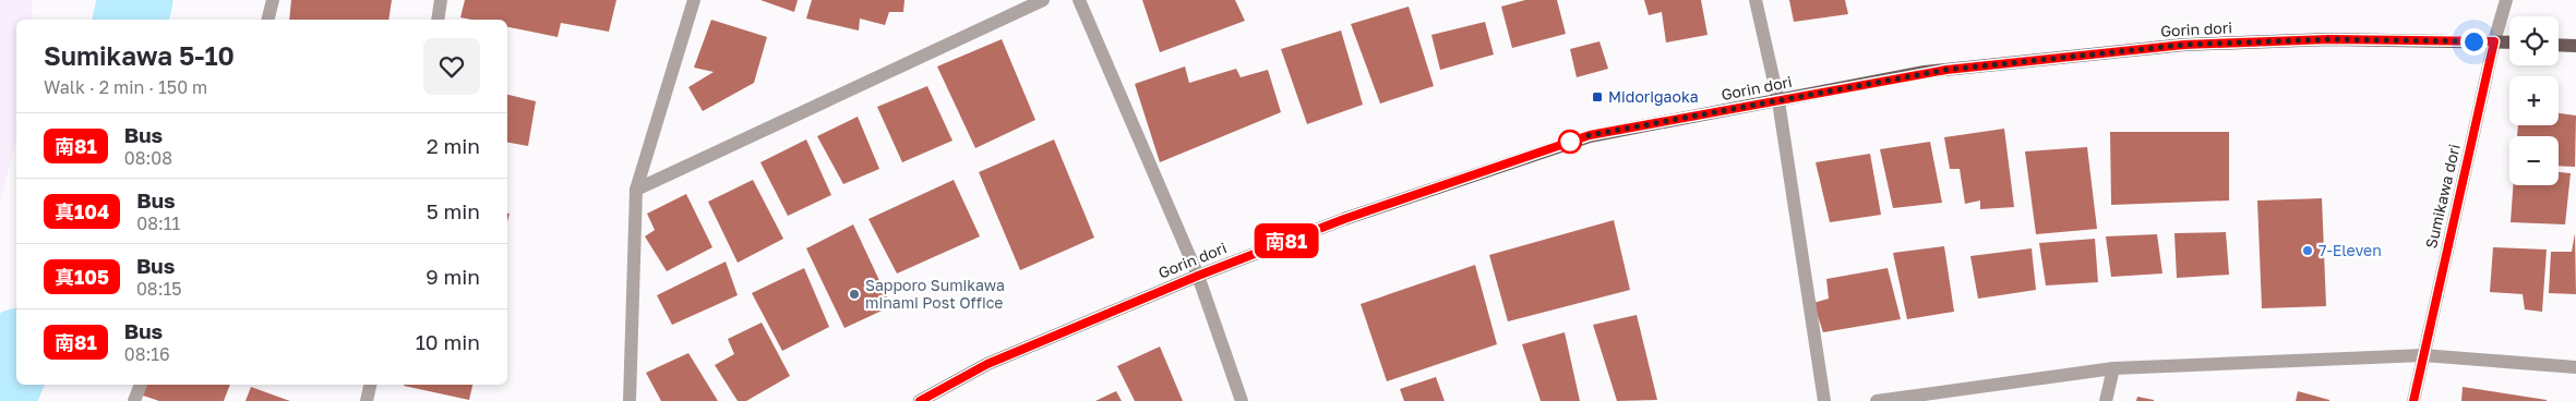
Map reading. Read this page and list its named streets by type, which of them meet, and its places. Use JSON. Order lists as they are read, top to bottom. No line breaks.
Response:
{"streets":{"main road":["Gorin dori"],"street":["Sumikawa dori"]},"crossings":[["Gorin dori","Sumikawa dori"]],"places":{"transit":["Midorigaoka"],"other":["7-Eleven","Sapporo Sumikawa minami Post Office"]},"lines":["bus line 南81"],"page":{"on_map":"南81","map_buttons":["+","−"],"heading":["Sumikawa 5-10","Walk · 2 min · 150 m"],"list":[{"mark":"南81","name":"Bus","note":"08:08","value":"2 min"},{"mark":"真104","name":"Bus","note":"08:11","value":"5 min"},{"mark":"真105","name":"Bus","note":"08:15","value":"9 min"},{"mark":"南81","name":"Bus","note":"08:16","value":"10 min"}]}}
